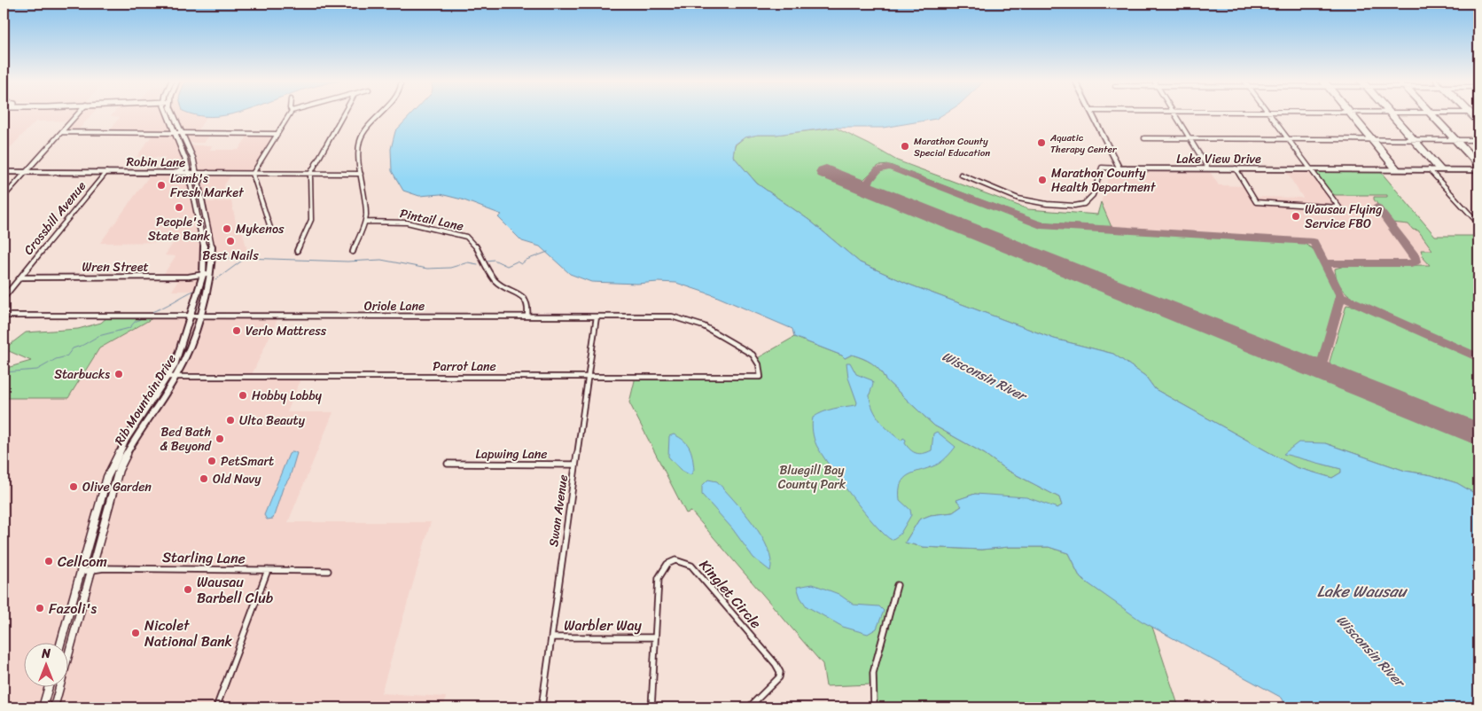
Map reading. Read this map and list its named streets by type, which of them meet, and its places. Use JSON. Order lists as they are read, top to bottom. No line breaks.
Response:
{"streets":{"main road":["Rib Mountain Drive"],"street":["Lake View Drive","Robin Lane","Crossbill Avenue","Pintail Lane","Wren Street","Oriole Lane","Parrot Lane","Lapwing Lane","Swan Avenue","Starling Lane","Kinglet Circle","Warbler Way"]},"crossings":[["Robin Lane","Crossbill Avenue"],["Robin Lane","Rib Mountain Drive"],["Crossbill Avenue","Wren Street"],["Pintail Lane","Oriole Lane"],["Wren Street","Rib Mountain Drive"],["Oriole Lane","Parrot Lane"],["Oriole Lane","Rib Mountain Drive"],["Oriole Lane","Swan Avenue"],["Parrot Lane","Rib Mountain Drive"],["Parrot Lane","Swan Avenue"],["Rib Mountain Drive","Starling Lane"],["Lapwing Lane","Swan Avenue"],["Swan Avenue","Warbler Way"],["Kinglet Circle","Warbler Way"]],"water":["Wisconsin River","Lake Wausau"],"parks":["Bluegill Bay County Park"],"places":["Aquatic Therapy Center","Marathon County Special Education","Marathon County Health Department","Lamb's Fresh Market","People's State Bank","Wausau Flying Service FBO","Mykenos","Best Nails","Verlo Mattress","Starbucks","Hobby Lobby","Ulta Beauty","Bed Bath & Beyond","PetSmart","Old Navy","Olive Garden","Cellcom","Wausau Barbell Club","Fazoli's","Nicolet National Bank"],"north":"top"}
